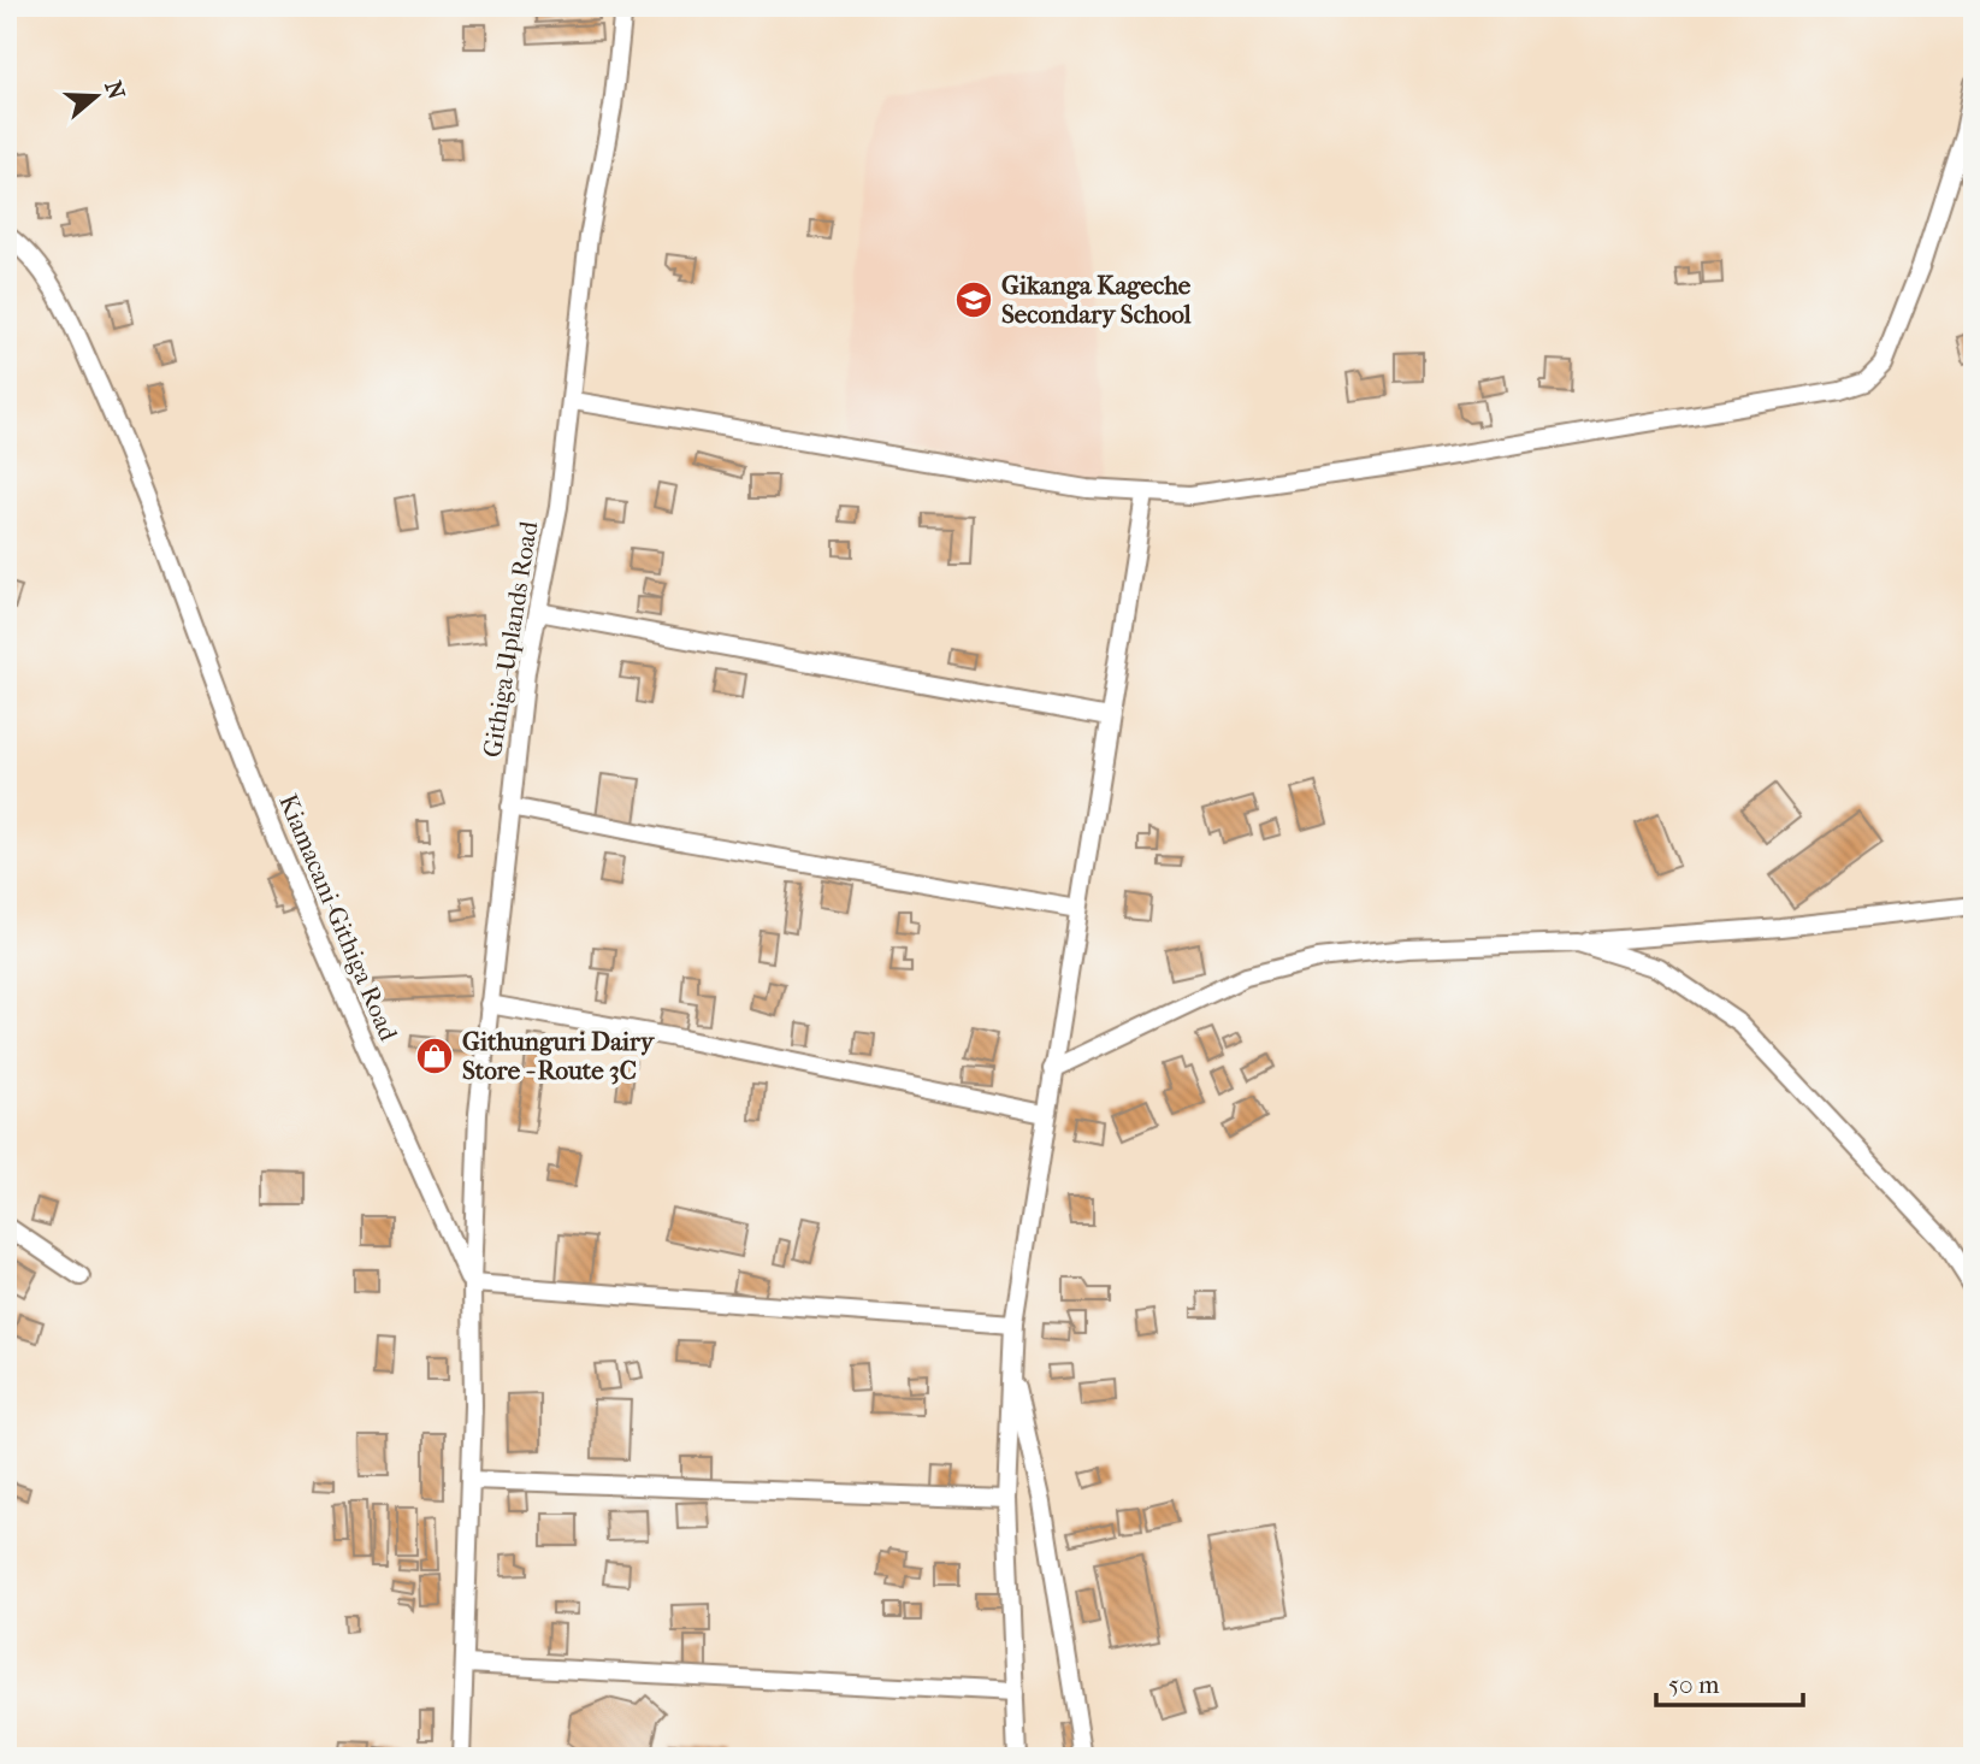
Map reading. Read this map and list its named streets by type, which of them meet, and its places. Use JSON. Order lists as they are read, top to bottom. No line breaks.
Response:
{"streets":{"street":["Githiga-Uplands Road","Kiamacani-Githiga Road"]},"crossings":[["Githiga-Uplands Road","Kiamacani-Githiga Road"]],"places":{"school or university":["Gikanga Kageche Secondary School"],"shop":["Githunguri Dairy Store - Route 3C"]},"scale_bar":"50 m","north":"right"}
